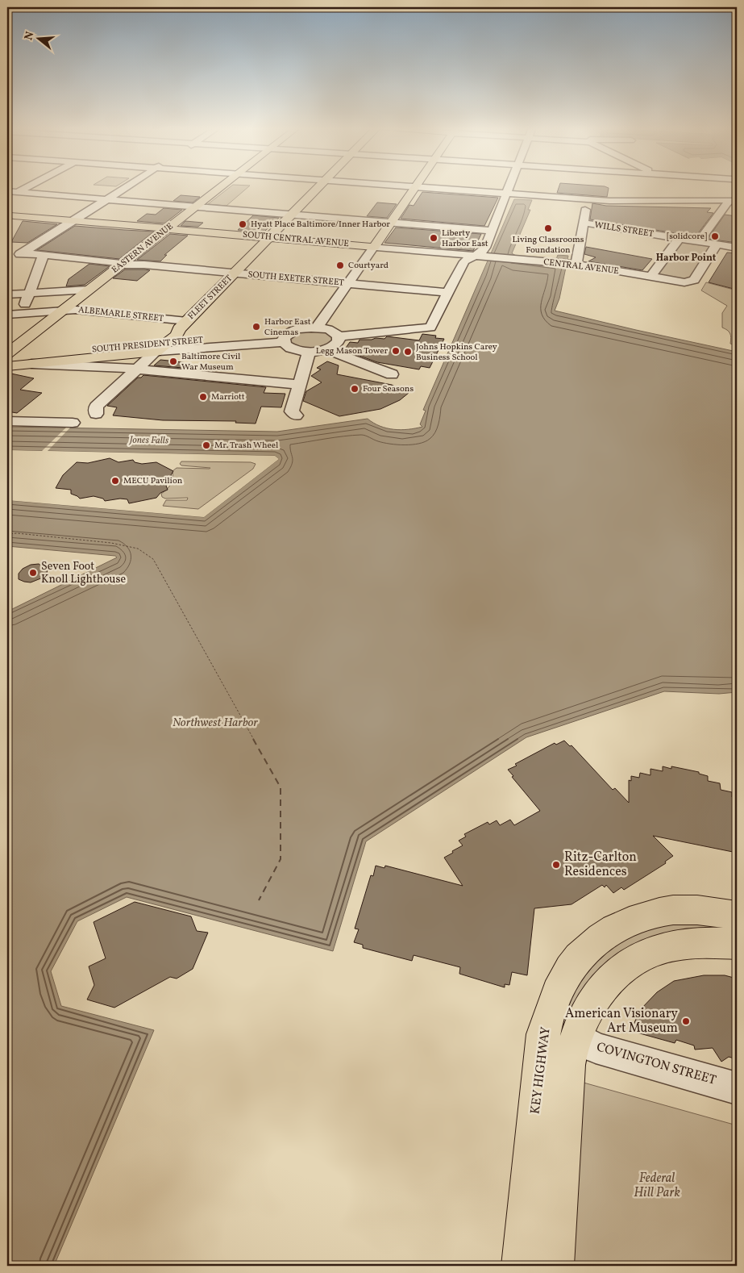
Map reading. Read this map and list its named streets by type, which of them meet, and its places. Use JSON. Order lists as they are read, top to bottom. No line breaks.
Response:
{"streets":{"main road":["SOUTH CENTRAL AVENUE","EASTERN AVENUE","FLEET STREET","SOUTH PRESIDENT STREET","KEY HIGHWAY"],"street":["WILLS STREET","CENTRAL AVENUE","SOUTH EXETER STREET","ALBEMARLE STREET","COVINGTON STREET"]},"crossings":[["WILLS STREET","CENTRAL AVENUE"],["SOUTH CENTRAL AVENUE","EASTERN AVENUE"],["SOUTH CENTRAL AVENUE","CENTRAL AVENUE"],["SOUTH CENTRAL AVENUE","FLEET STREET"],["EASTERN AVENUE","SOUTH EXETER STREET"],["EASTERN AVENUE","ALBEMARLE STREET"],["EASTERN AVENUE","SOUTH PRESIDENT STREET"],["SOUTH EXETER STREET","FLEET STREET"],["FLEET STREET","ALBEMARLE STREET"],["FLEET STREET","SOUTH PRESIDENT STREET"]],"districts":["Harbor Point"],"water":["Jones Falls","Northwest Harbor"],"parks":["Federal Hill Park"],"places":["Hyatt Place Baltimore/Inner Harbor","Living Classrooms Foundation","[solidcore]","Liberty Harbor East","Courtyard","Harbor East Cinemas","Legg Mason Tower","Johns Hopkins Carey Business School","Baltimore Civil War Museum","Four Seasons","Marriott","Mr. Trash Wheel","MECU Pavilion","Seven Foot Knoll Lighthouse","Ritz-Carlton Residences","American Visionary Art Museum"],"north":"left"}
